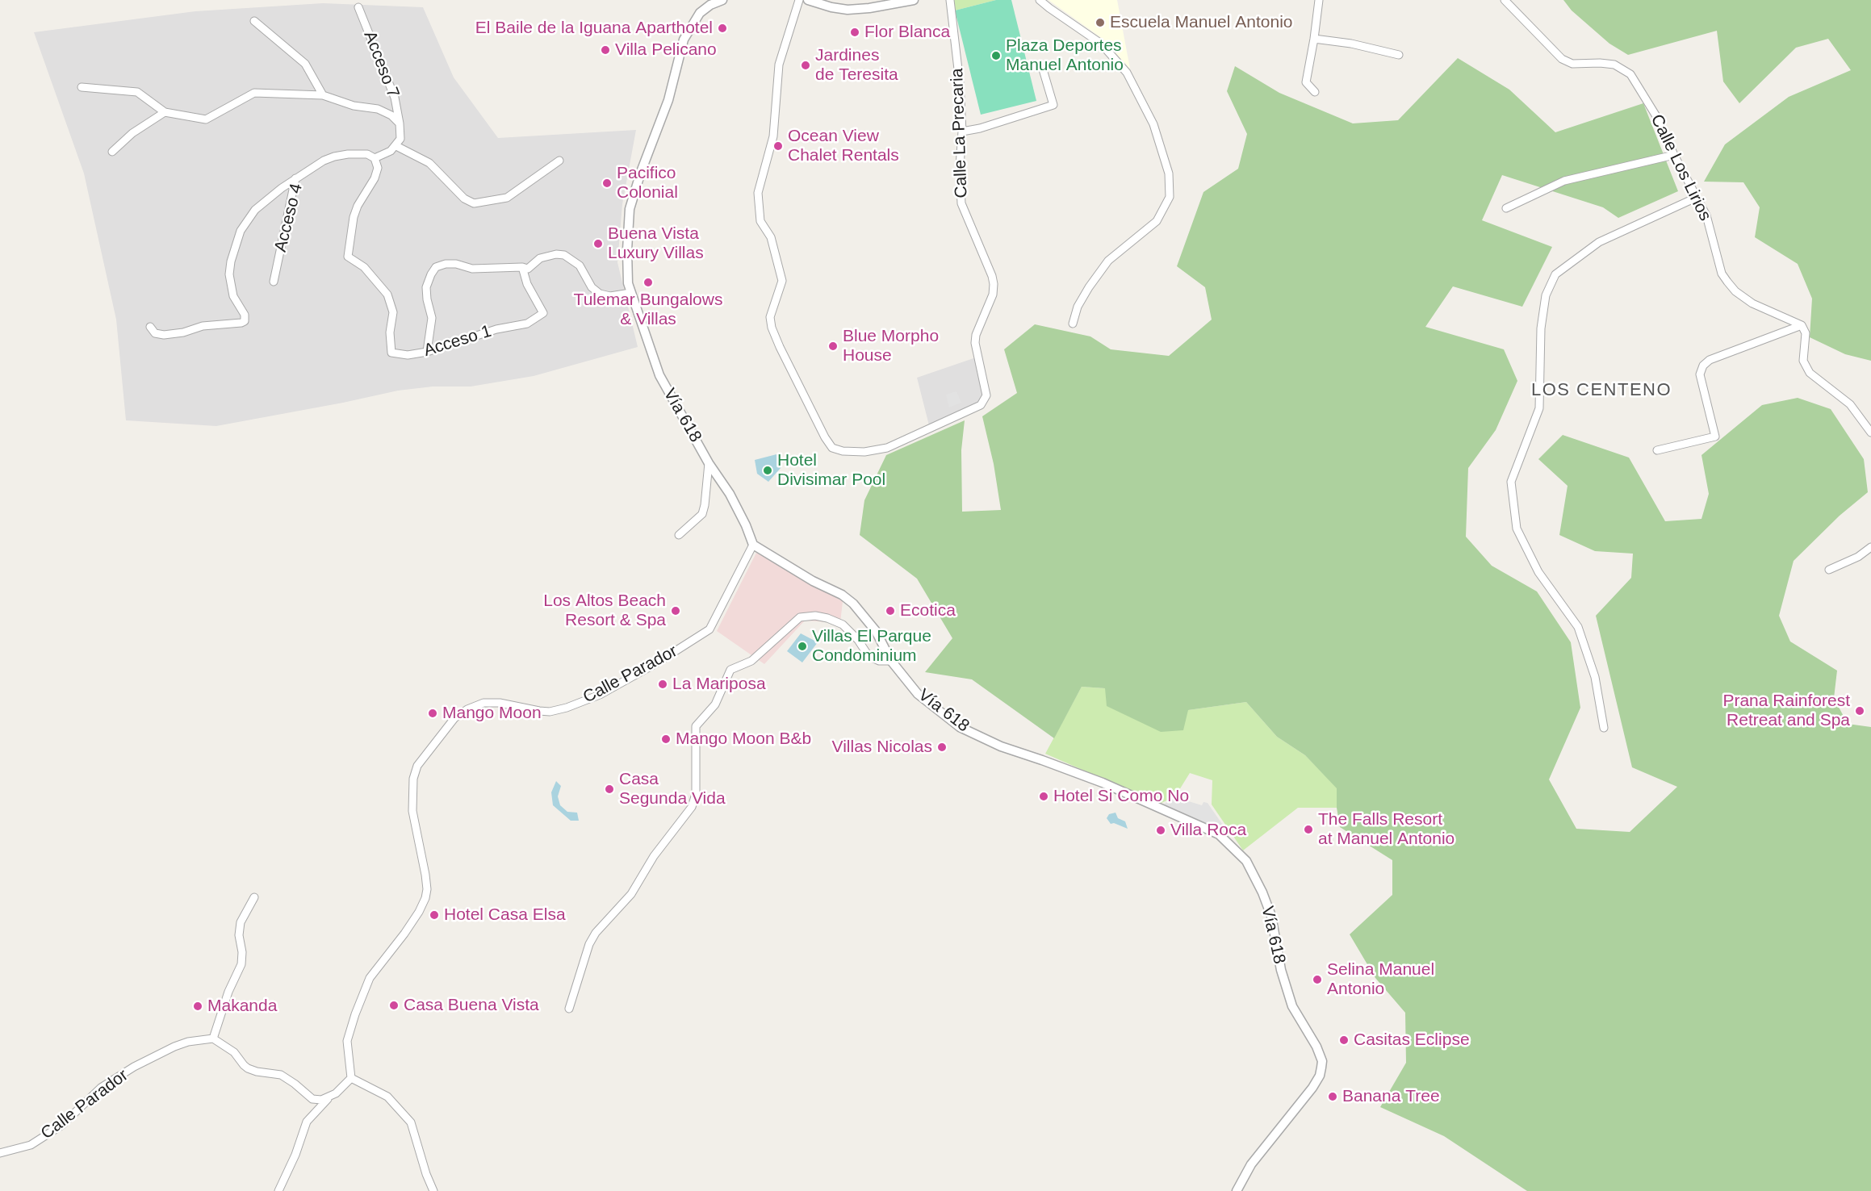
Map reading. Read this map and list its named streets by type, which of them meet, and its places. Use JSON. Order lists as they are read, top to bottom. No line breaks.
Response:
{"streets":{"street":["Acceso 7","Calle La Precaria","Calle Los Lirios","Acceso 4","Acceso 1","Vía 618","Calle Parador"]},"crossings":[["Acceso 4","Acceso 1"],["Vía 618","Calle Parador"]],"districts":["LOS CENTENO"],"places":["Escuela Manuel Antonio","El Baile de la Iguana Aparthotel","Flor Blanca","Villa Pelicano","Plaza Deportes Manuel Antonio","Jardines de Teresita","Ocean View Chalet Rentals","Pacifico Colonial","Buena Vista Luxury Villas","Tulemar Bungalows & Villas","Blue Morpho House","Hotel Divisimar Pool","Los Altos Beach Resort & Spa","Ecotica","Villas El Parque Condominium","La Mariposa","Prana Rainforest Retreat and Spa","Mango Moon","Mango Moon B&b","Villas Nicolas","Casa Segunda Vida","Hotel Si Como No","The Falls Resort at Manuel Antonio","Villa Roca","Hotel Casa Elsa","Selina Manuel Antonio","Casa Buena Vista","Makanda","Casitas Eclipse","Banana Tree"]}
